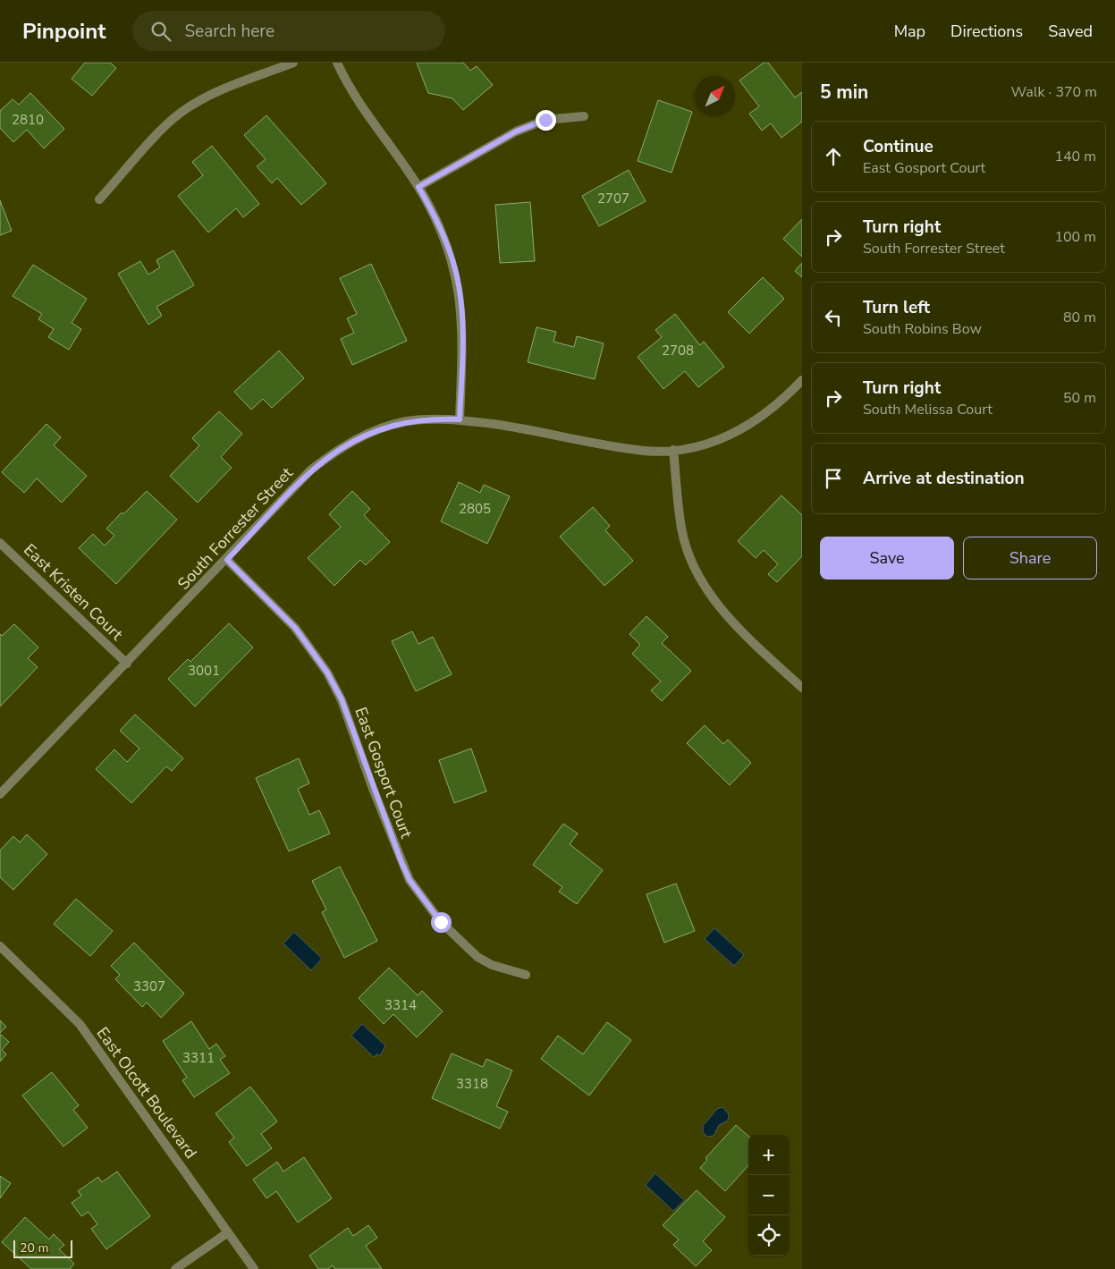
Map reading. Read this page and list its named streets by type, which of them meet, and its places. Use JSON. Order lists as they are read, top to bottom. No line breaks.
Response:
{"streets":{"street":["South Forrester Street","East Kristen Court","East Gosport Court","East Olcott Boulevard"]},"crossings":[["South Forrester Street","East Kristen Court"],["South Forrester Street","East Gosport Court"]],"house_numbers":["2810","2707","2708","2805","3001","3307","3314","3311","3318"],"scale_bar":"20 m","north":"top right","page":{"header":"Pinpoint","search":"Search here","nav":["Map","Directions","Saved"],"heading":["5 min","Walk · 370 m"],"list":[["Continue","East Gosport Court","140 m"],["Turn right","South Forrester Street","100 m"],["Turn left","South Robins Bow","80 m"],["Turn right","South Melissa Court","50 m"],"Arrive at destination"],"buttons":["Save","Share"],"map_buttons":["+","−"],"scale":"20 m"}}
